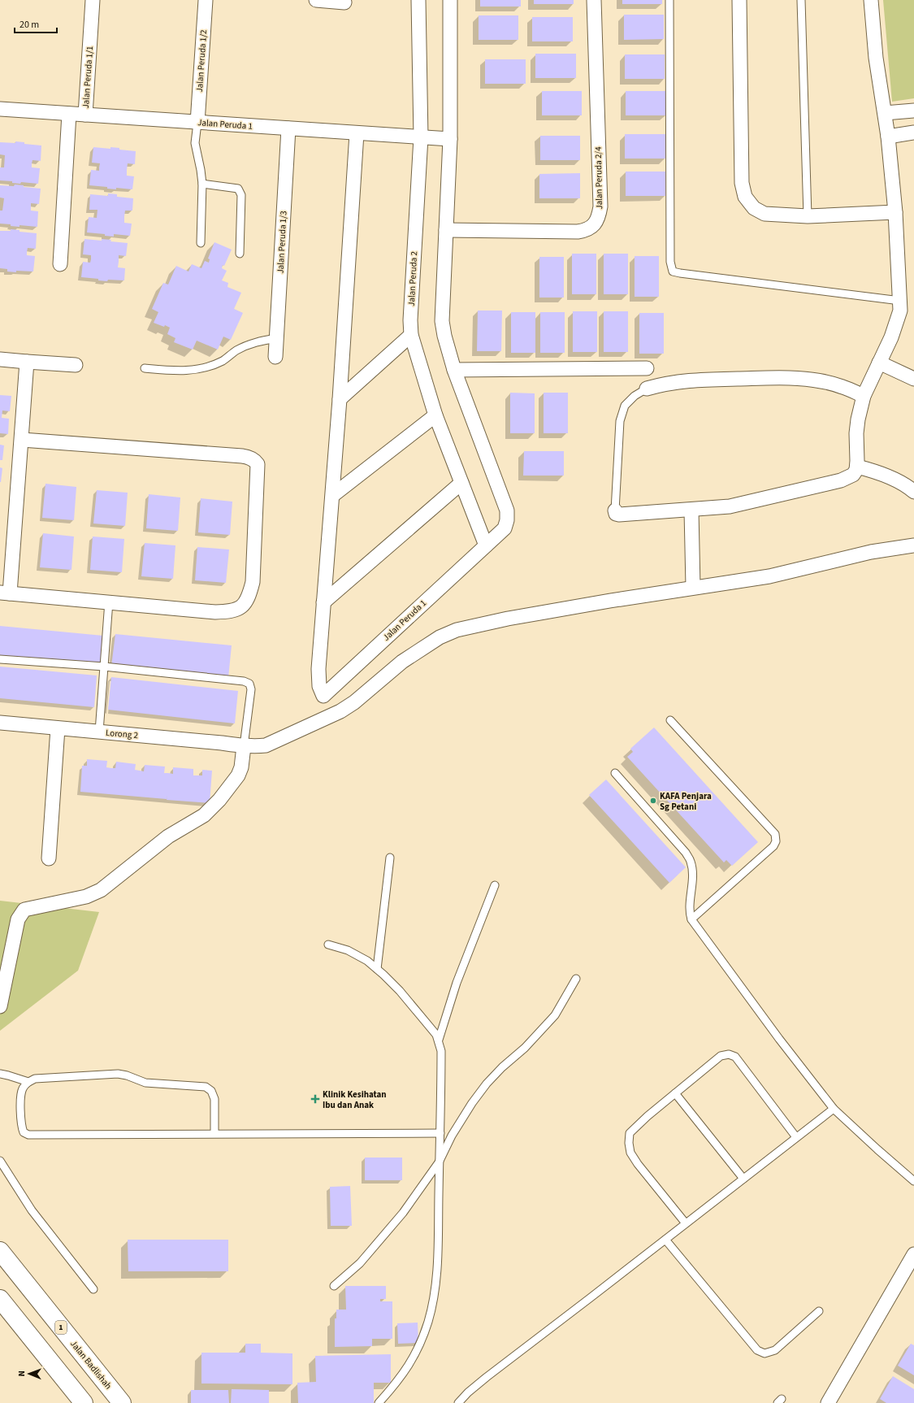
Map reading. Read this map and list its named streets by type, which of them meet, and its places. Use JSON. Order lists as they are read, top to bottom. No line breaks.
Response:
{"streets":{"main road":["1","Jalan Badlishah"],"street":["Jalan Peruda 1/2","Jalan Peruda 1/1","Jalan Peruda 1","Jalan Peruda 2/4","Jalan Peruda 1/3","Jalan Peruda 2","Lorong 2"]},"crossings":[["Jalan Peruda 1/2","Jalan Peruda 1"],["Jalan Peruda 1/1","Jalan Peruda 1"],["Jalan Peruda 1","Jalan Peruda 2/4"],["Jalan Peruda 1","Jalan Peruda 1/3"],["Jalan Peruda 1","Jalan Peruda 2"]],"places":{"other":["KAFA Penjara Sg Petani"],"health":["Klinik Kesihatan Ibu dan Anak"]},"scale_bar":"20 m","north":"left"}
